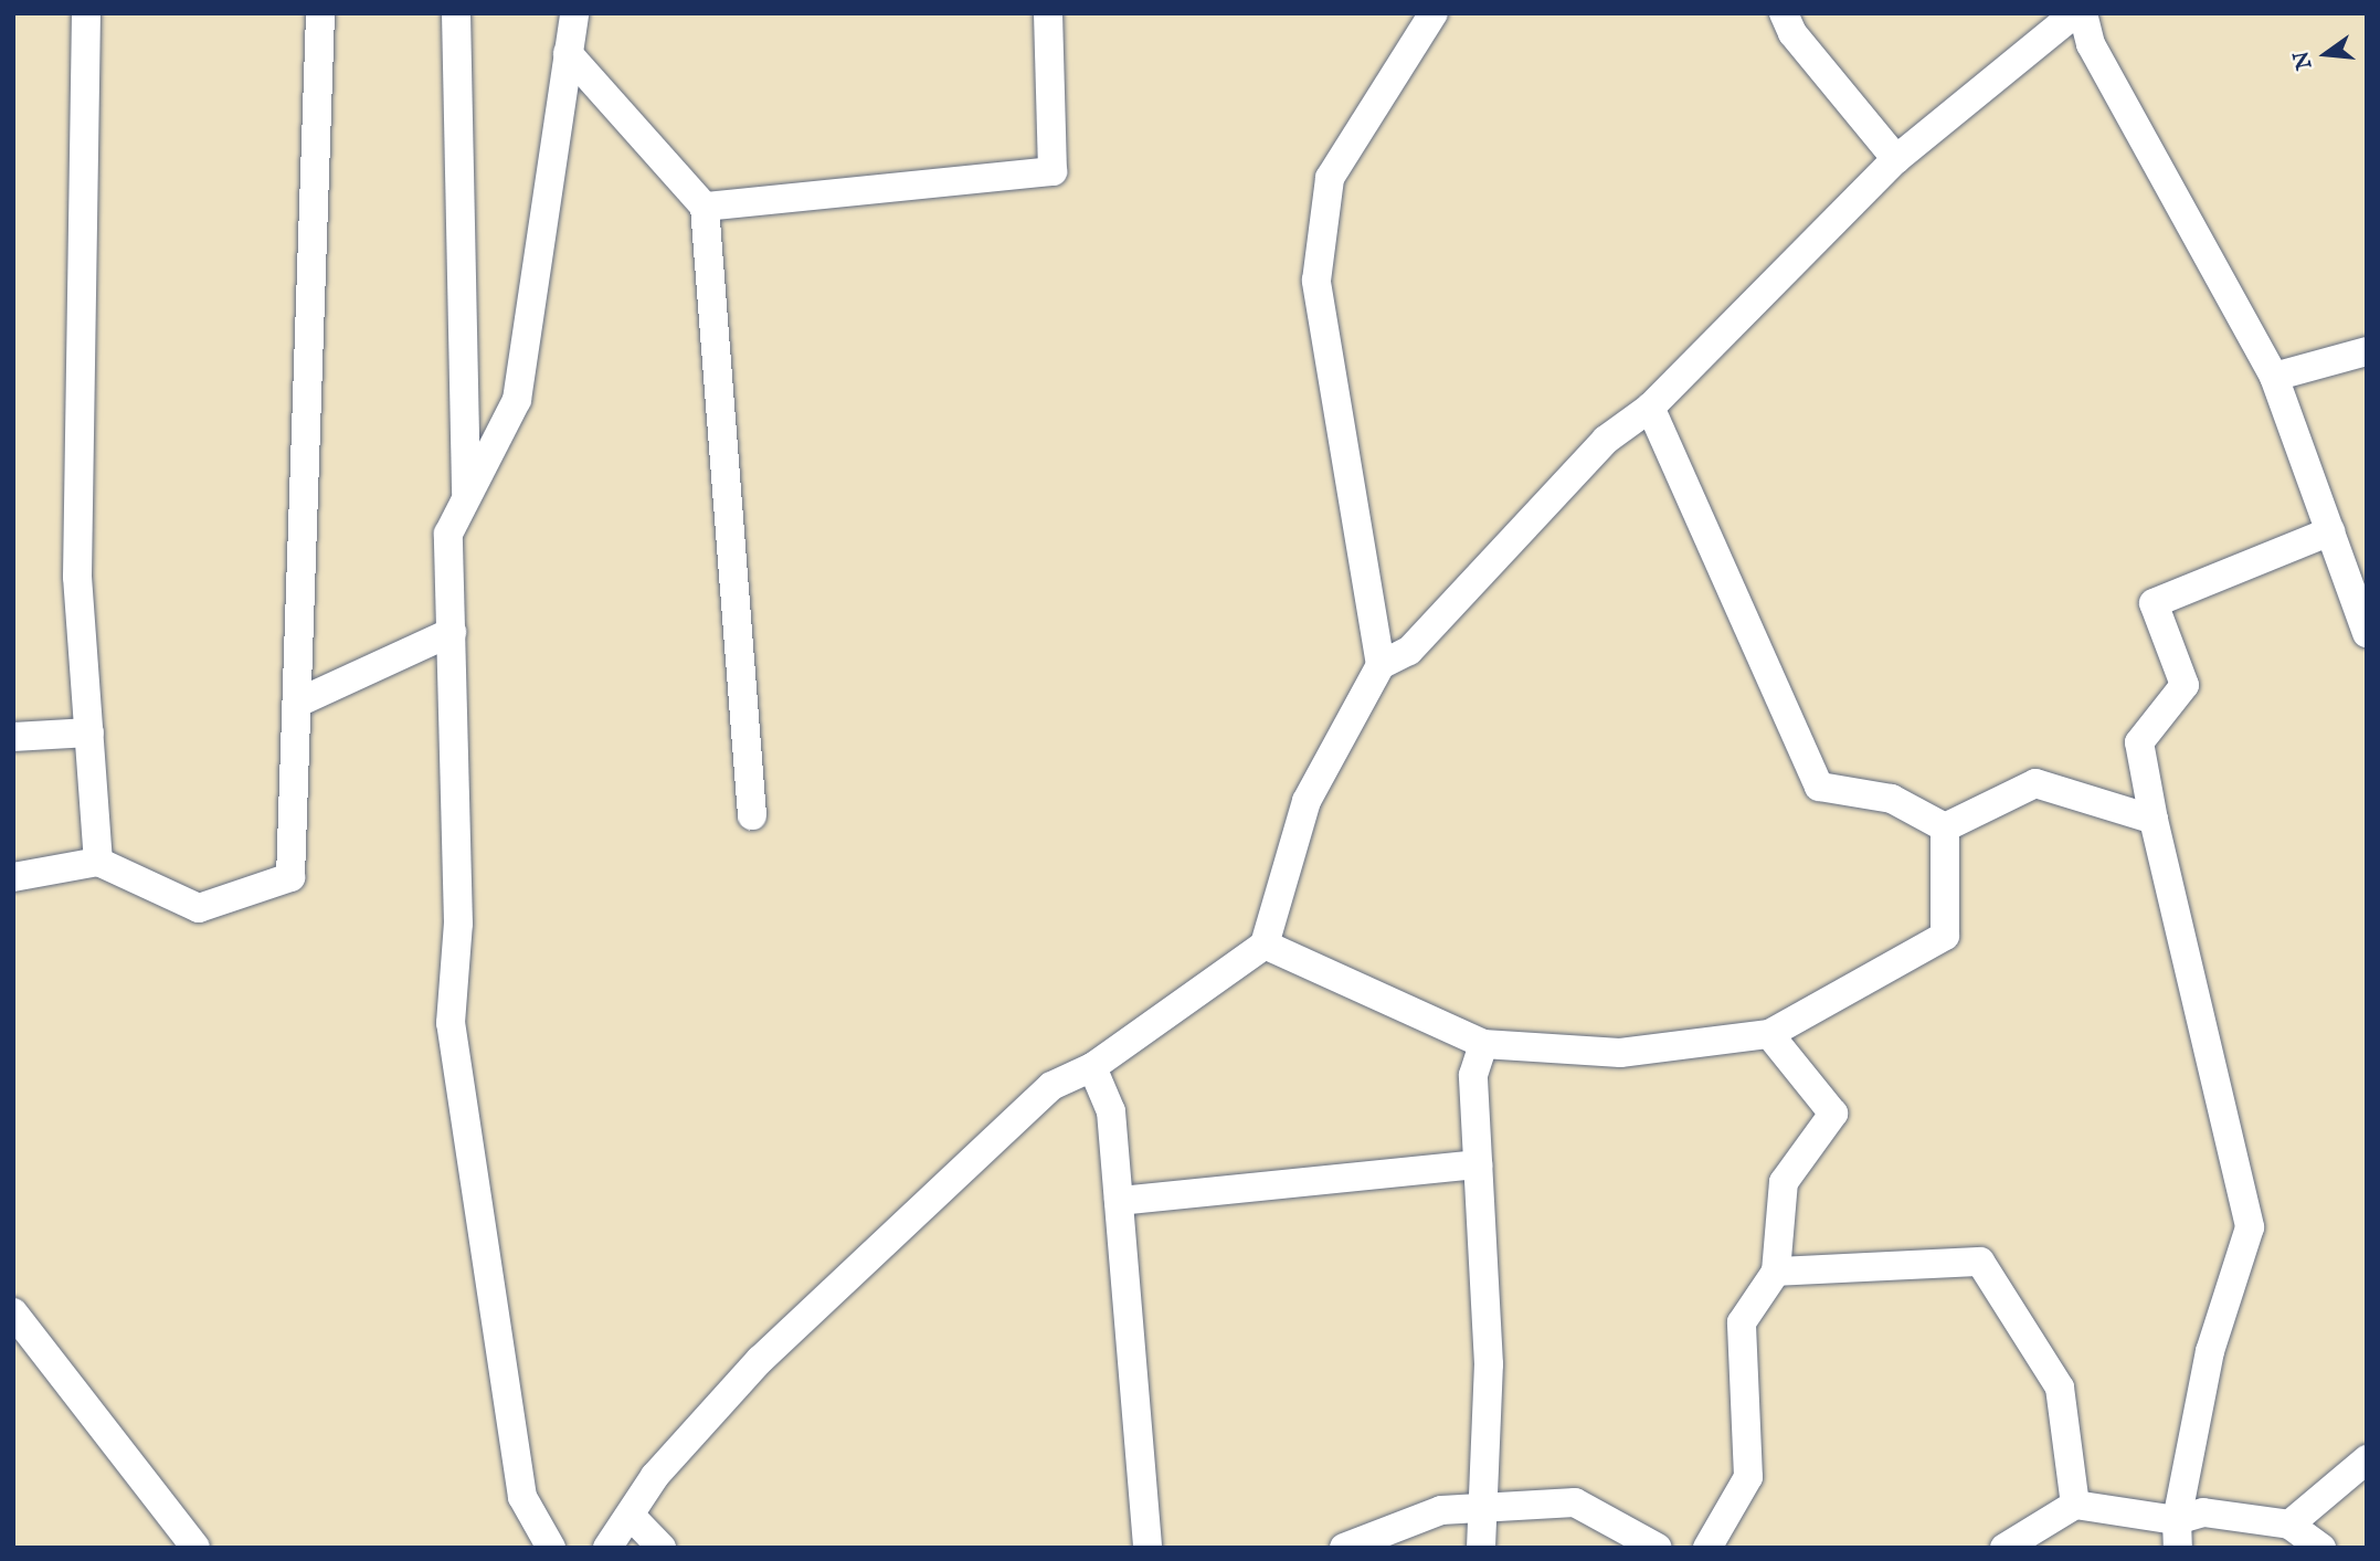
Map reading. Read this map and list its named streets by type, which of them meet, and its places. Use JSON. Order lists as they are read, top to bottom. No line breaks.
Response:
{"north":"left"}
